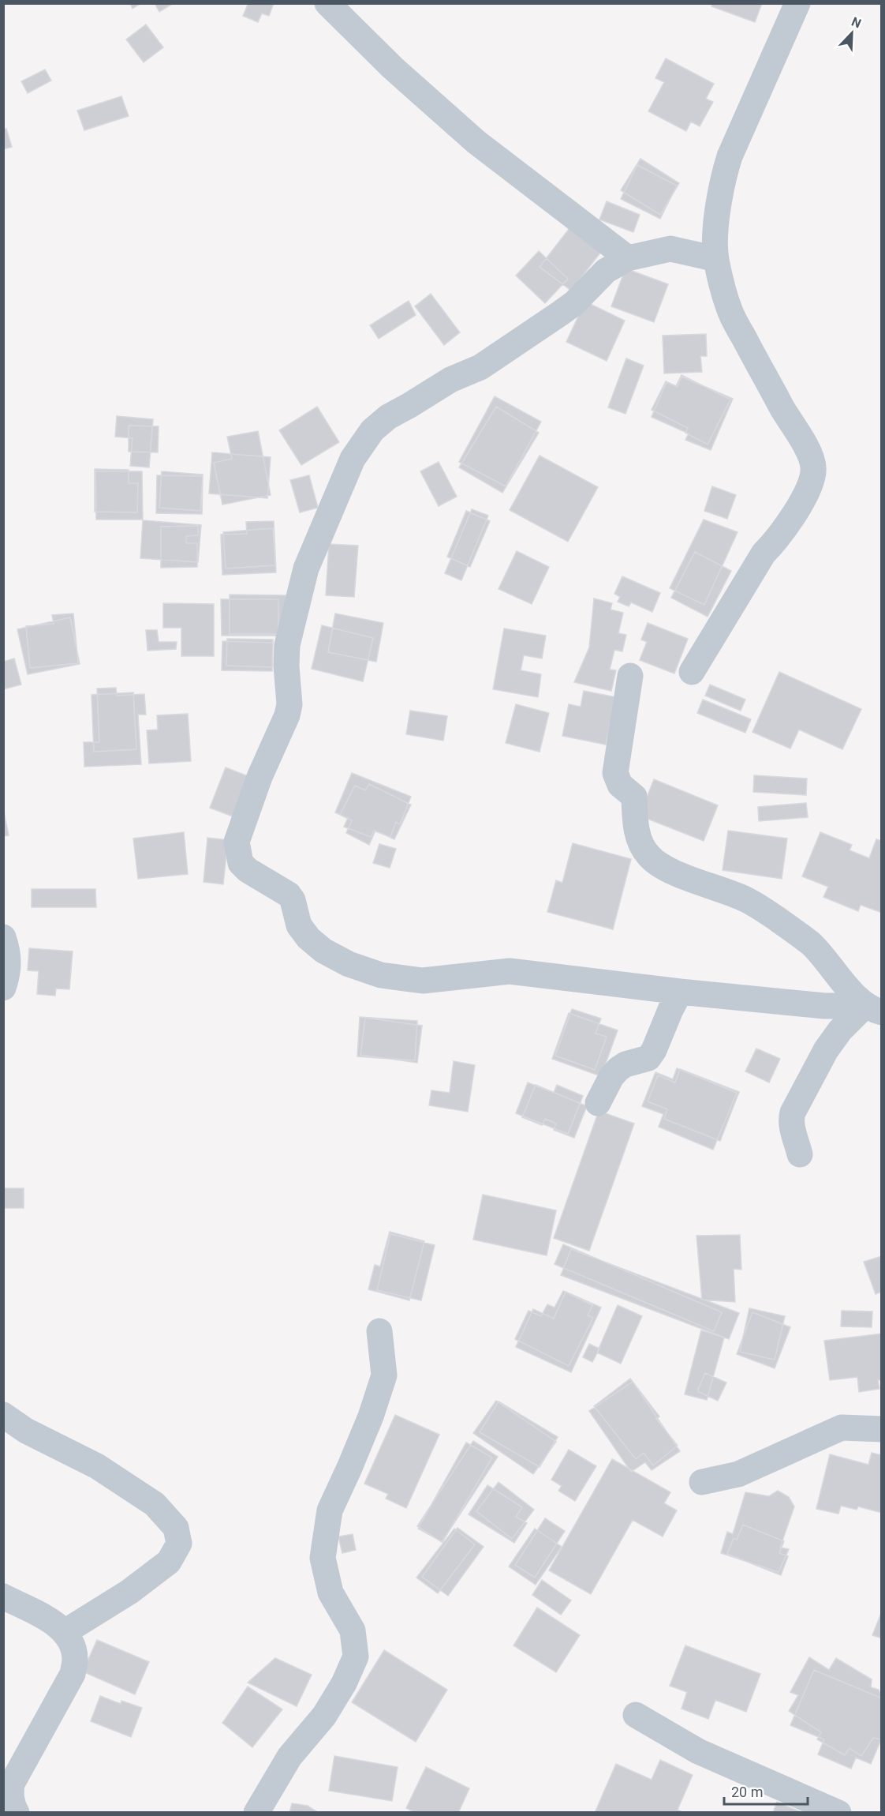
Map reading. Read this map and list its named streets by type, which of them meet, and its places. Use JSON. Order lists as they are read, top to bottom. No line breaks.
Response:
{"scale_bar":"20 m","north":"top right"}
